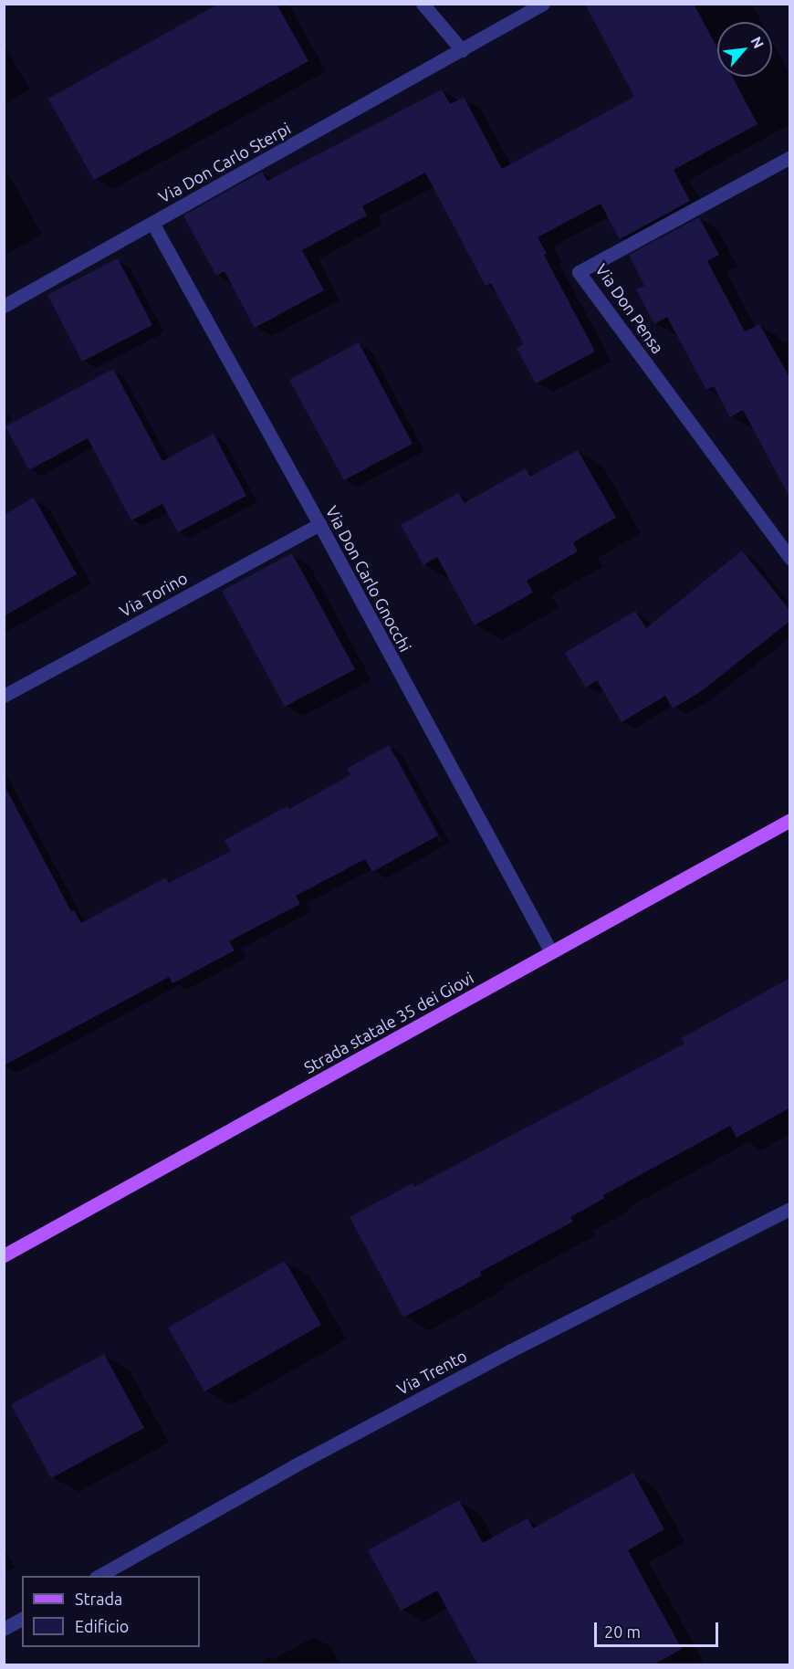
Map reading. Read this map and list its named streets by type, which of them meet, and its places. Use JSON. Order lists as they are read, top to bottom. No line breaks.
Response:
{"streets":{"main road":["Strada statale 35 dei Giovi"],"street":["Via Don Carlo Sterpi","Via Don Pensa","Via Don Carlo Gnocchi","Via Torino","Via Trento"]},"crossings":[["Via Don Carlo Sterpi","Via Don Carlo Gnocchi"],["Via Don Carlo Gnocchi","Via Torino"],["Via Don Carlo Gnocchi","Strada statale 35 dei Giovi"]],"legend":["Strada","Edificio"],"scale_bar":"20 m","north":"top right"}
